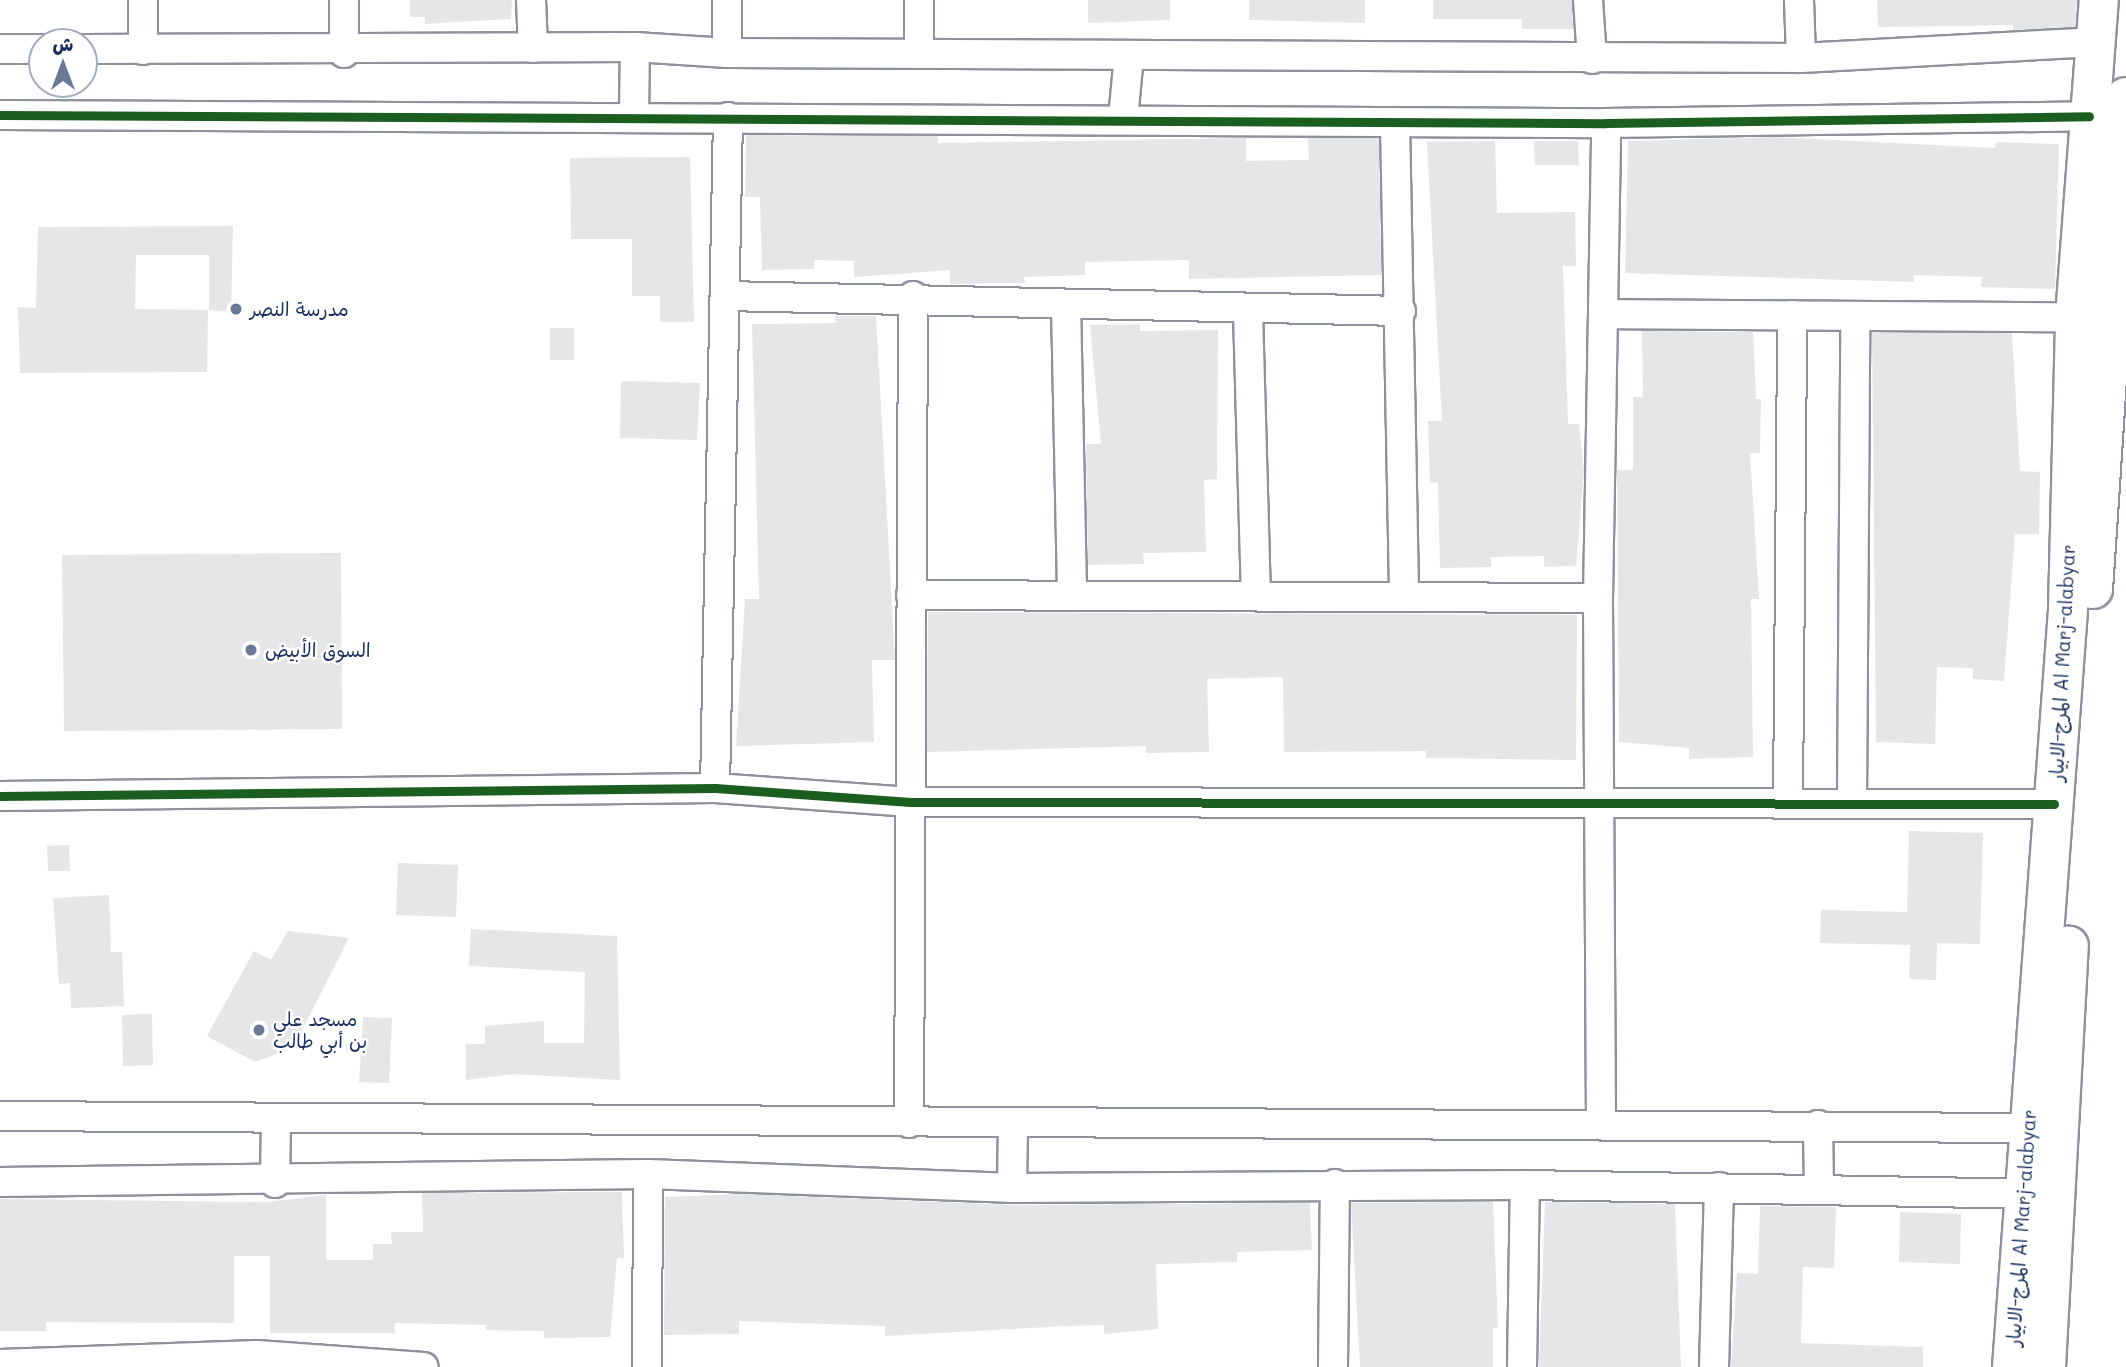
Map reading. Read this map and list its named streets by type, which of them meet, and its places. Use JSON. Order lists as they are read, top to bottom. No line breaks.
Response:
{"streets":{"main road":["المرج-الابيار Al Marj-alabyar"]},"places":["مدرسة النصر","السوق الأبيض","مسجد علي بن أبي طالب"],"north":"top"}
